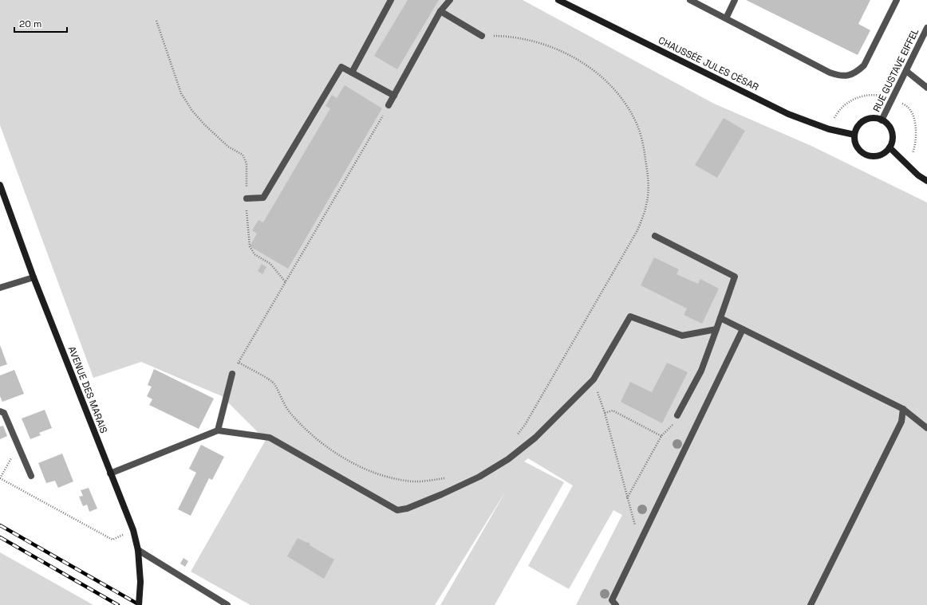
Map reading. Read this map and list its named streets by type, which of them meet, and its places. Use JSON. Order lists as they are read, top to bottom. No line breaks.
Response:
{"streets":{"street":["CHAUSSÉE JULES CÉSAR","RUE GUSTAVE EIFFEL","AVENUE DES MARAIS"]},"crossings":[["CHAUSSÉE JULES CÉSAR","RUE GUSTAVE EIFFEL"]],"scale_bar":"20 m"}
